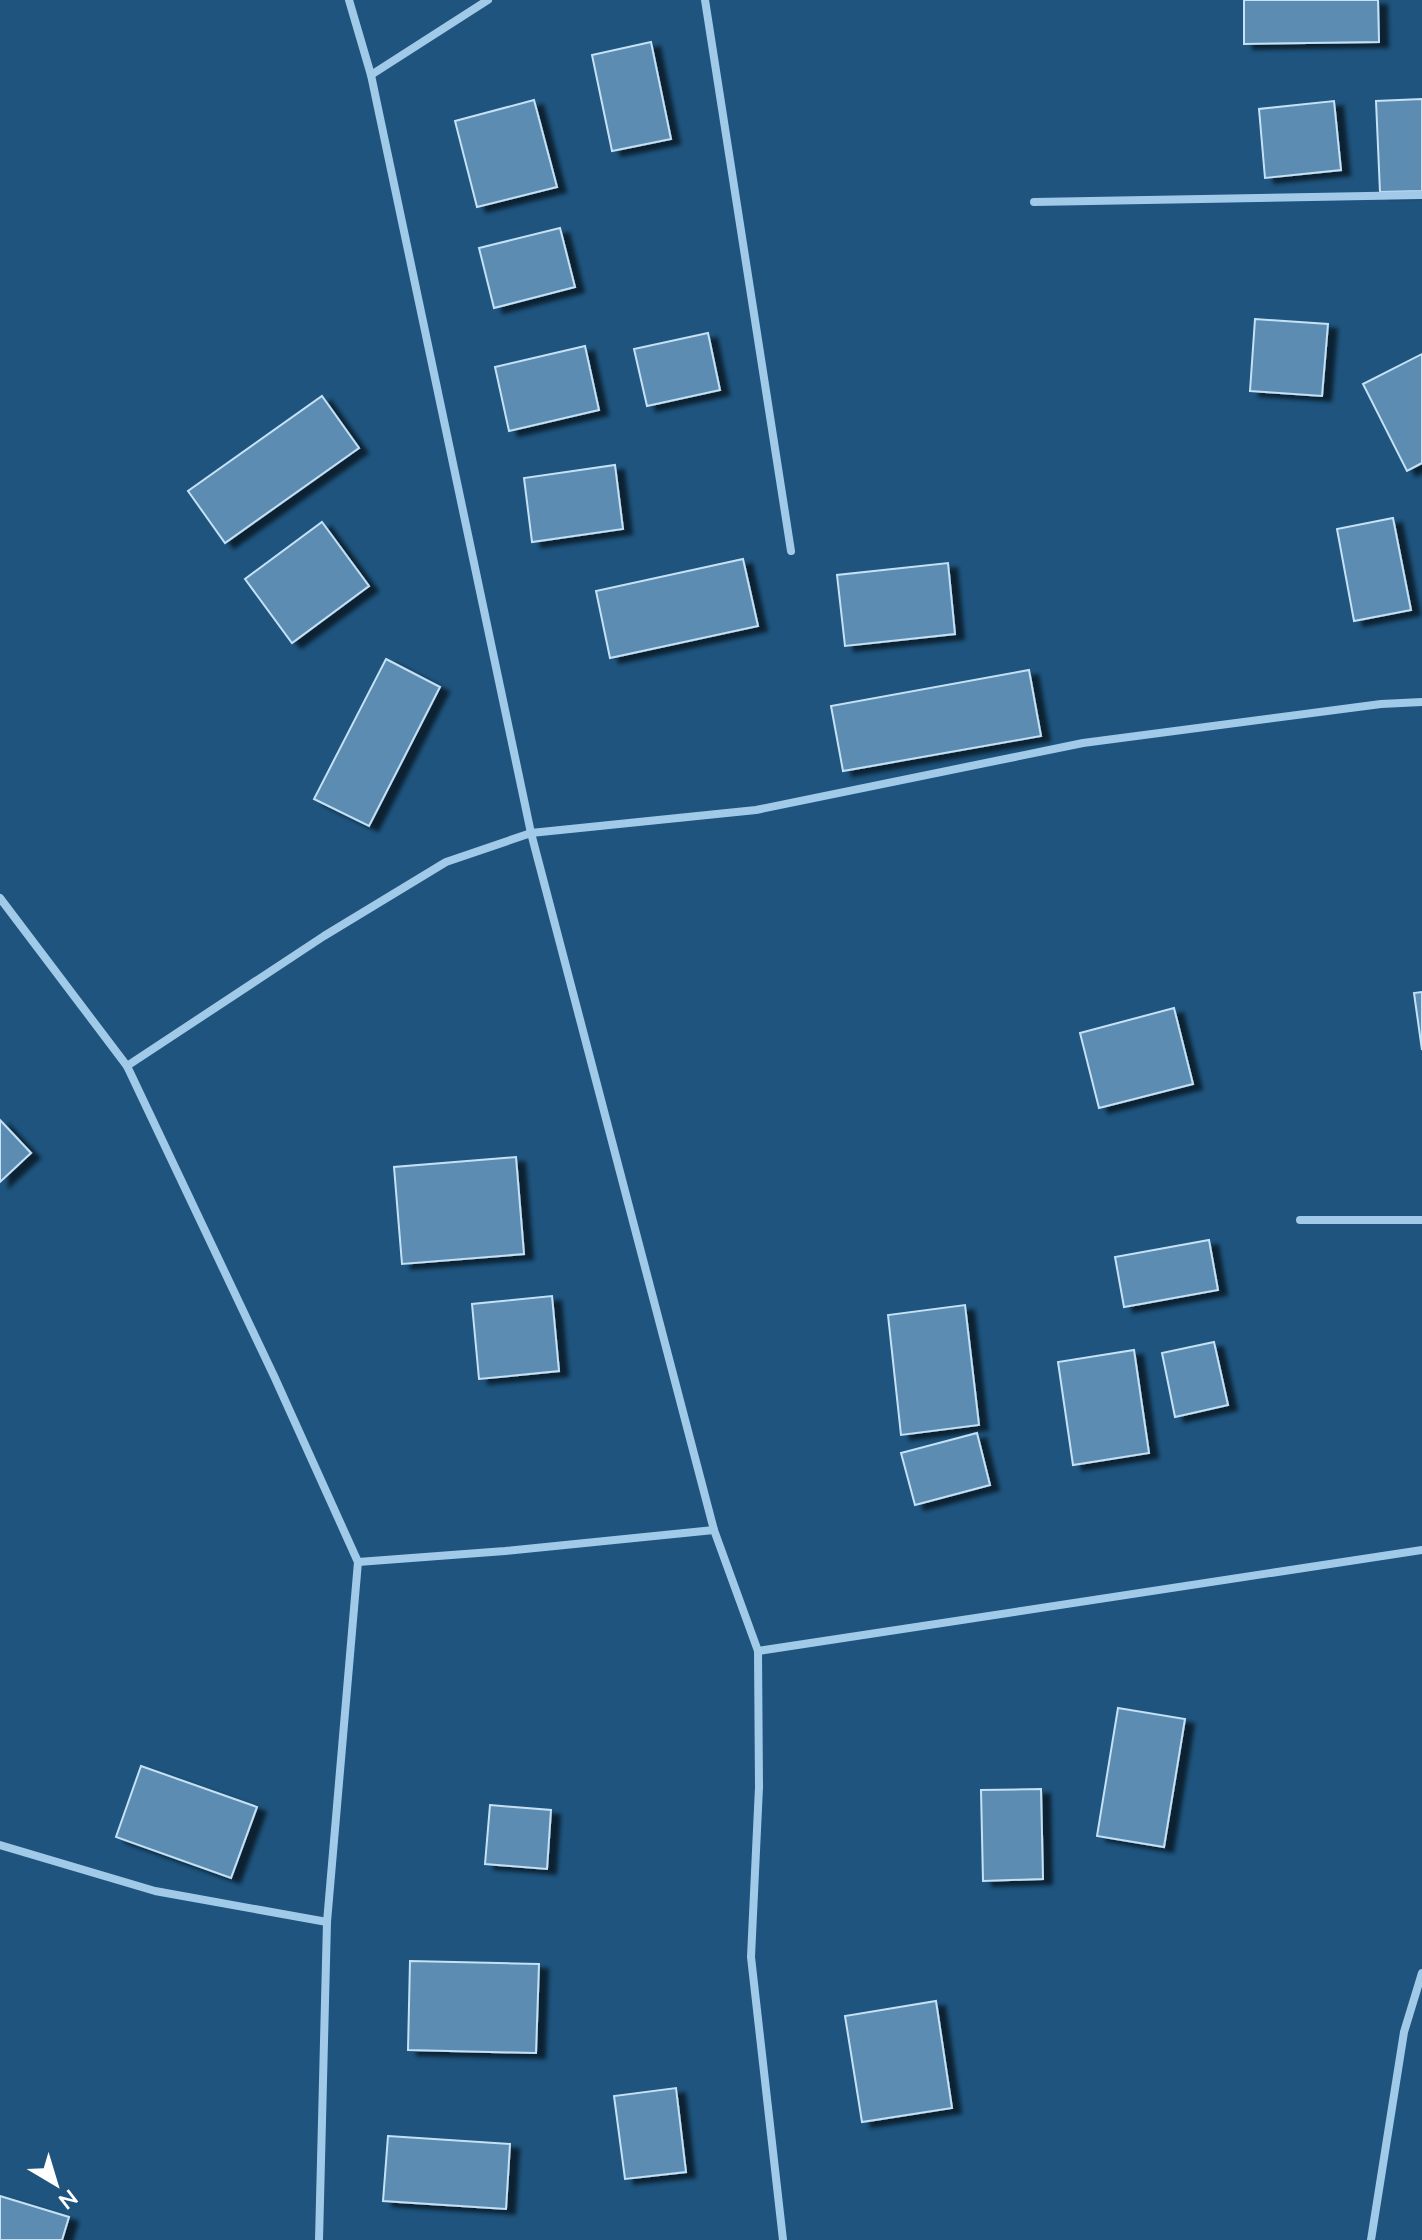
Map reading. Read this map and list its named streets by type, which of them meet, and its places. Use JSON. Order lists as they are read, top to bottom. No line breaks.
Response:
{"north":"bottom right"}
